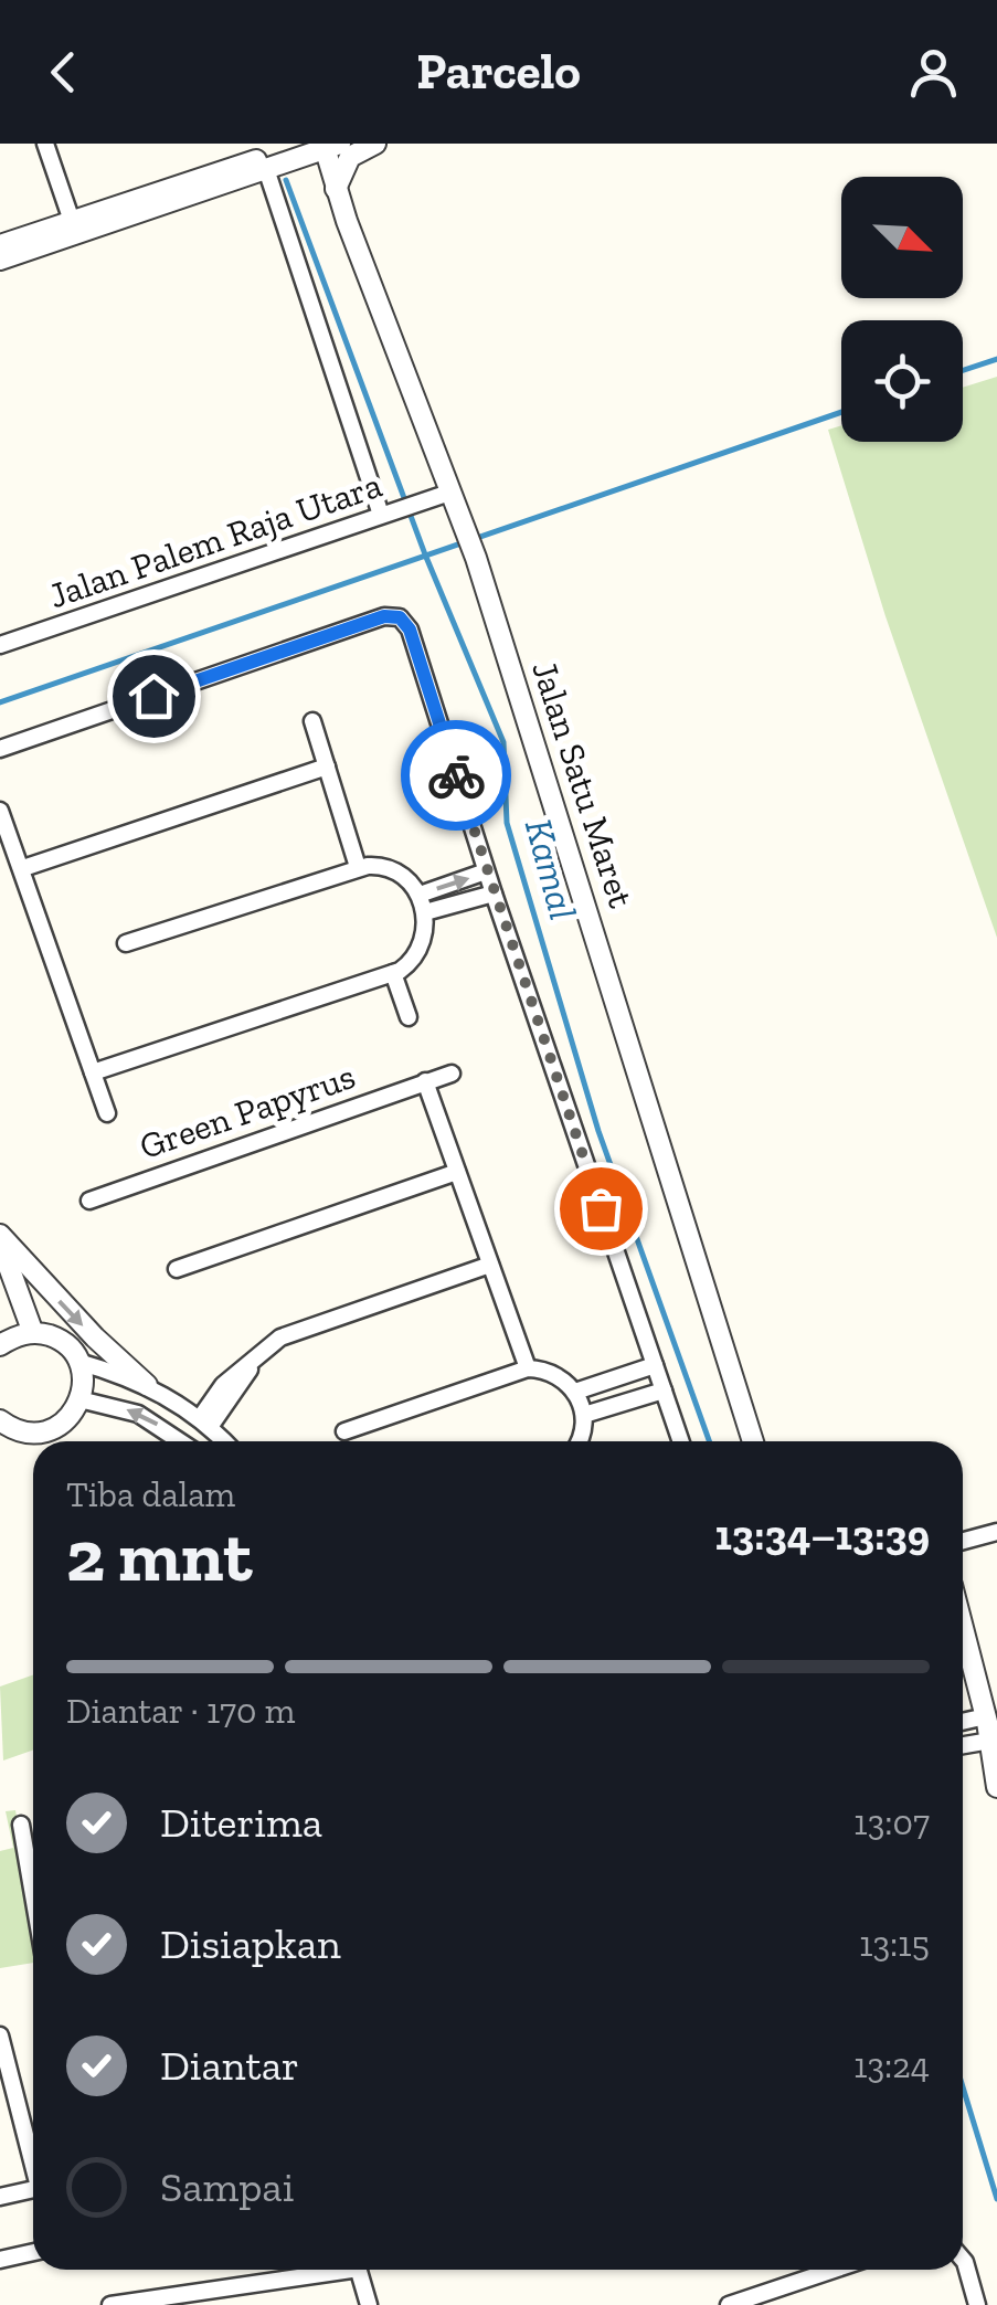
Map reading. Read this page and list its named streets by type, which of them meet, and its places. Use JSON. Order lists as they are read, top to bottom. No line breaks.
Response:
{"streets":{"street":["Jalan Palem Raja Utara","Jalan Satu Maret","Green Papyrus"]},"crossings":[["Jalan Palem Raja Utara","Jalan Satu Maret"]],"water":["Kamal"],"north":"bottom right","page":{"header":"Parcelo","heading":["2 mnt","Tiba dalam","13:34–13:39"],"bar":"Diantar · 170 m","list":[["Diterima","13:07"],["Disiapkan","13:15"],["Diantar","13:24"],"Sampai"]}}
